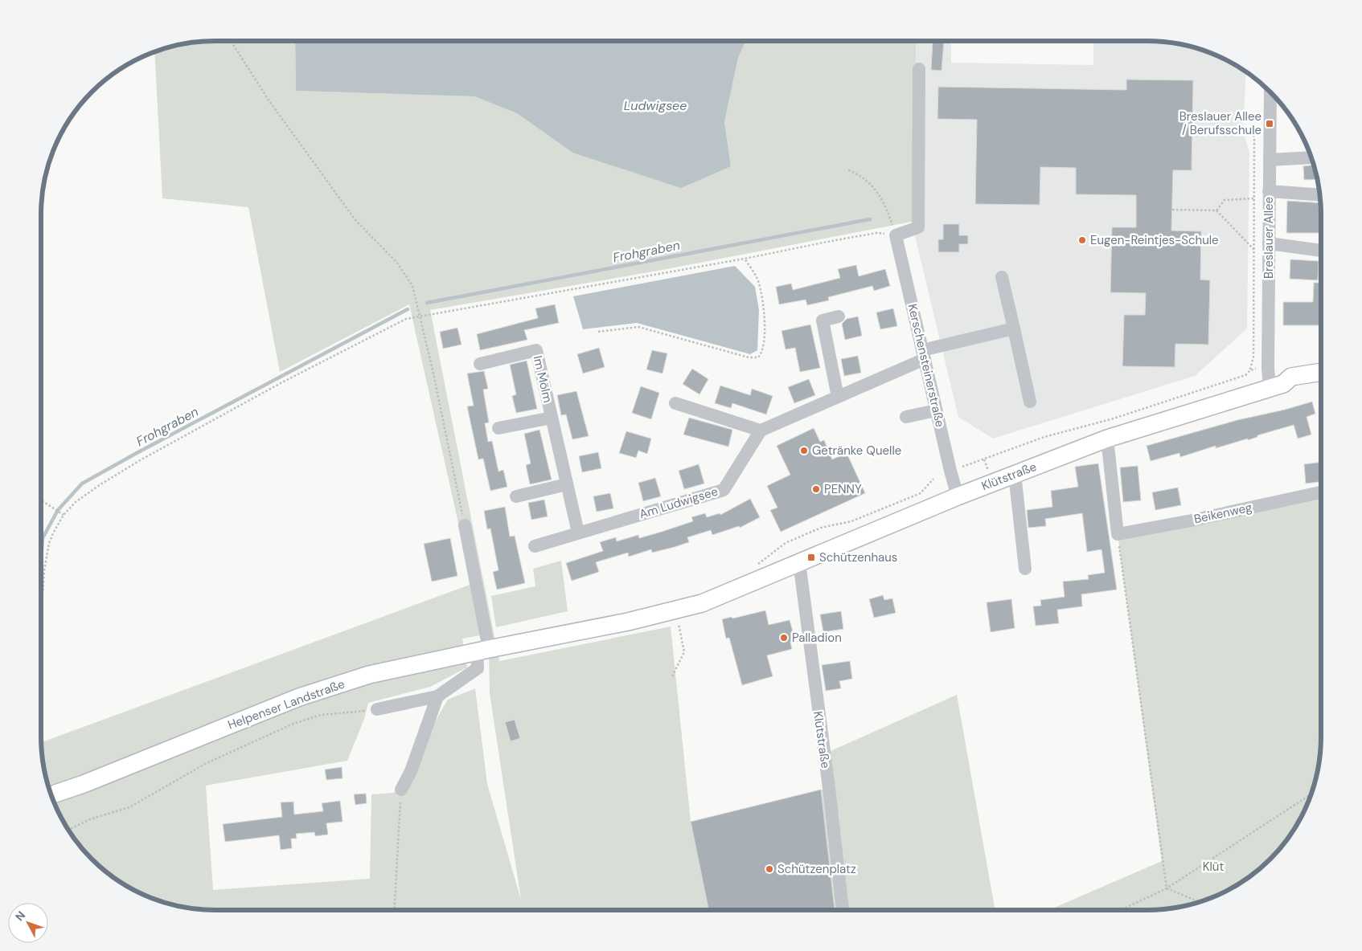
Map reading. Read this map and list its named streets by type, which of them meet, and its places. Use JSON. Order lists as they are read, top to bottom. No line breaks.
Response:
{"streets":{"main road":["Klütstraße","Helpenser Landstraße"],"street":["Breslauer Allee","Kerschensteinerstraße","Im Mölm","Am Ludwigsee","Beikenweg"]},"crossings":[["Breslauer Allee","Klütstraße"],["Kerschensteinerstraße","Klütstraße"],["Im Mölm","Am Ludwigsee"],["Klütstraße","Helpenser Landstraße"]],"water":["Ludwigsee","Frohgraben"],"parks":["Klüt"],"places":{"transit":["Breslauer Allee / Berufsschule","Schützenhaus"],"other":["Eugen-Reintjes-Schule","Getränke Quelle","PENNY","Palladion","Schützenplatz"]},"north":"top left"}
